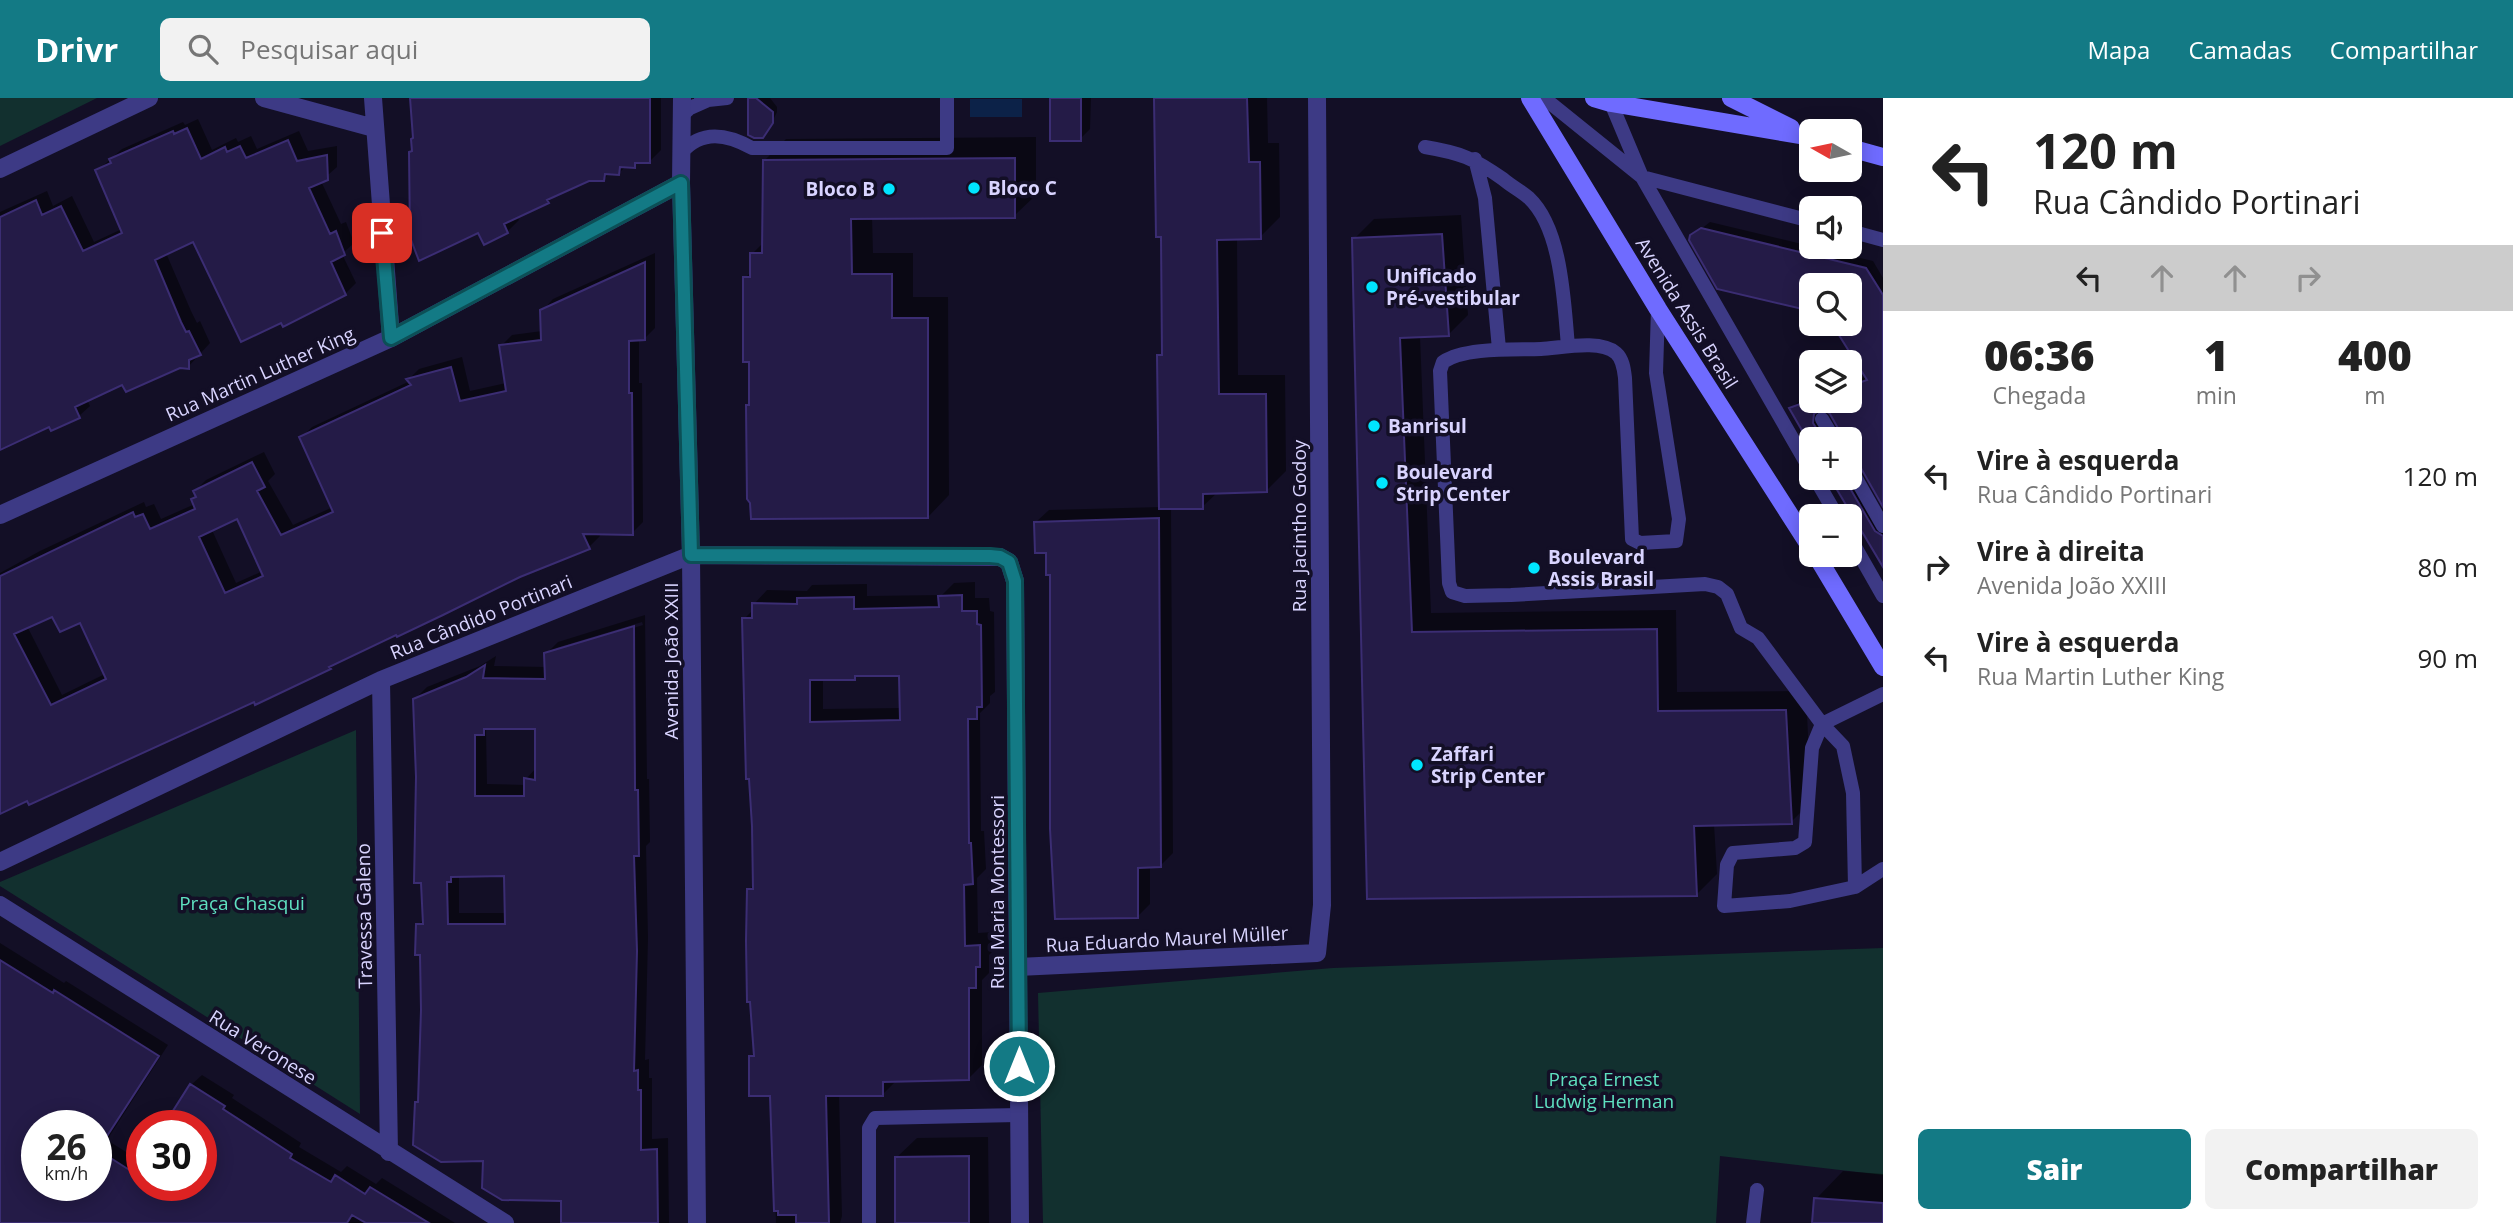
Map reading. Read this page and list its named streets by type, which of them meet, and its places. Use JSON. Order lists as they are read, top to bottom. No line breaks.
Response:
{"streets":{"main road":["Avenida Assis Brasil"],"street":["Rua Martin Luther King","Rua Jacintho Godoy","Rua Cândido Portinari","Avenida João XXIII","Rua Maria Montessori","Travessa Galeno","Rua Eduardo Maurel Müller","Rua Veronese"]},"crossings":[["Rua Martin Luther King","Avenida João XXIII"],["Rua Jacintho Godoy","Rua Eduardo Maurel Müller"],["Rua Cândido Portinari","Avenida João XXIII"],["Rua Cândido Portinari","Rua Maria Montessori"],["Rua Cândido Portinari","Travessa Galeno"],["Rua Maria Montessori","Rua Eduardo Maurel Müller"],["Travessa Galeno","Rua Veronese"]],"parks":["Praça Chasqui","Praça Ernest Ludwig Herman"],"places":["Bloco C","Bloco B","Unificado Pré-vestibular","Banrisul","Boulevard Strip Center","Boulevard Assis Brasil","Zaffari Strip Center"],"north":"left","page":{"header":"Drivr","search":"Pesquisar aqui","nav":["Mapa","Camadas","Compartilhar"],"turn":["120 m","Rua Cândido Portinari"],"map_buttons":["+","−"],"eta":["06:36","Chegada","1","min","400","m"],"list":[{"name":"Vire à esquerda","note":"Rua Cândido Portinari","value":"120 m"},{"name":"Vire à direita","note":"Avenida João XXIII","value":"80 m"},{"name":"Vire à esquerda","note":"Rua Martin Luther King","value":"90 m"}],"speed":"26 km/h","limit":"30","buttons":["Sair","Compartilhar"]}}
